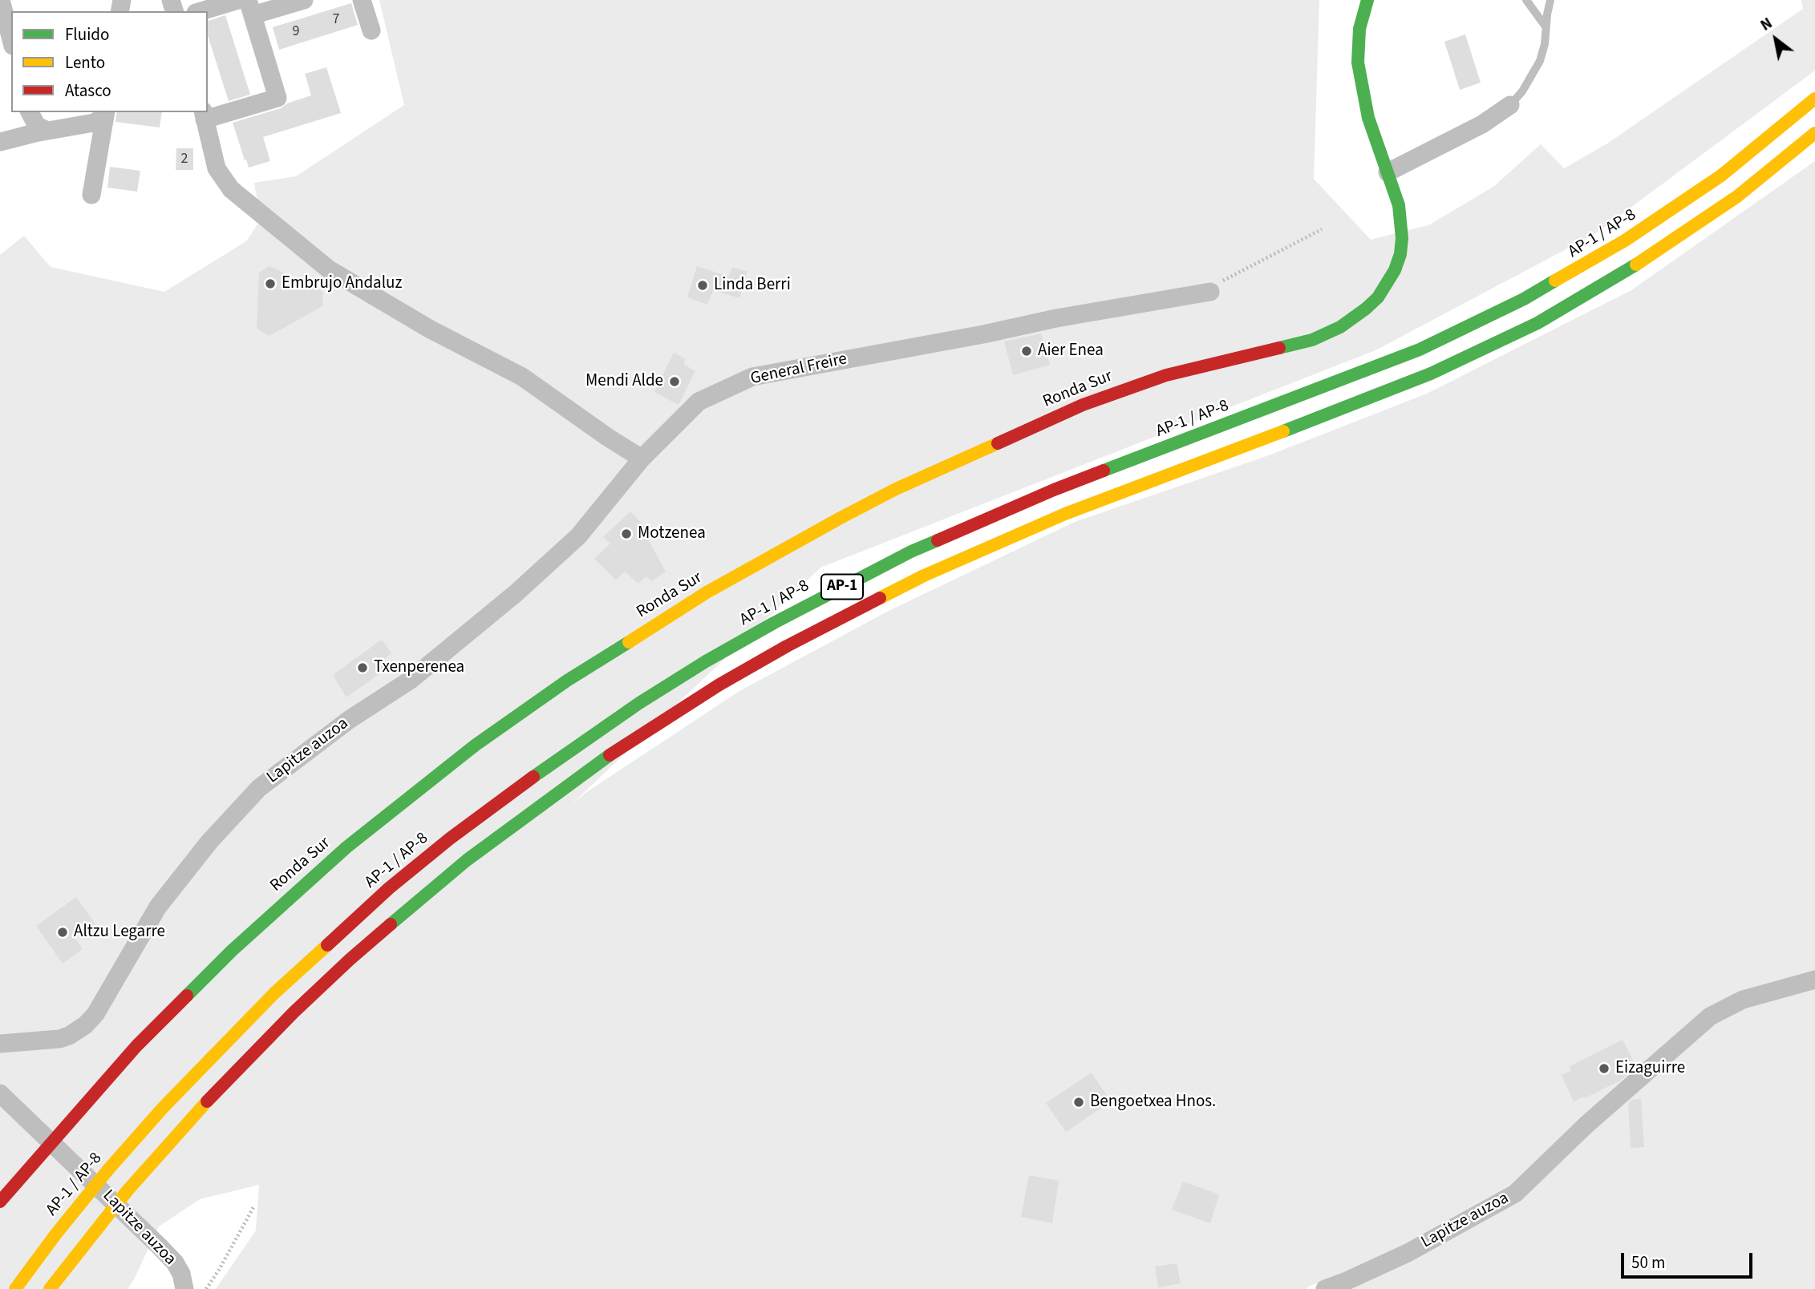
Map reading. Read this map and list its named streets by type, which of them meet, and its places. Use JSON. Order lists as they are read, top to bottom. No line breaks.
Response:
{"streets":{"main road":["AP-1 / AP-8","Ronda Sur","AP-1"],"street":["General Freire","Lapitze auzoa"]},"crossings":[["General Freire","Lapitze auzoa"]],"places":["Embrujo Andaluz","Linda Berri","Aier Enea","Mendi Alde","Motzenea","Txenperenea","Altzu Legarre","Eizaguirre","Bengoetxea Hnos."],"house_numbers":["7","9","2"],"legend":["Fluido","Lento","Atasco"],"scale_bar":"50 m","north":"top left"}
